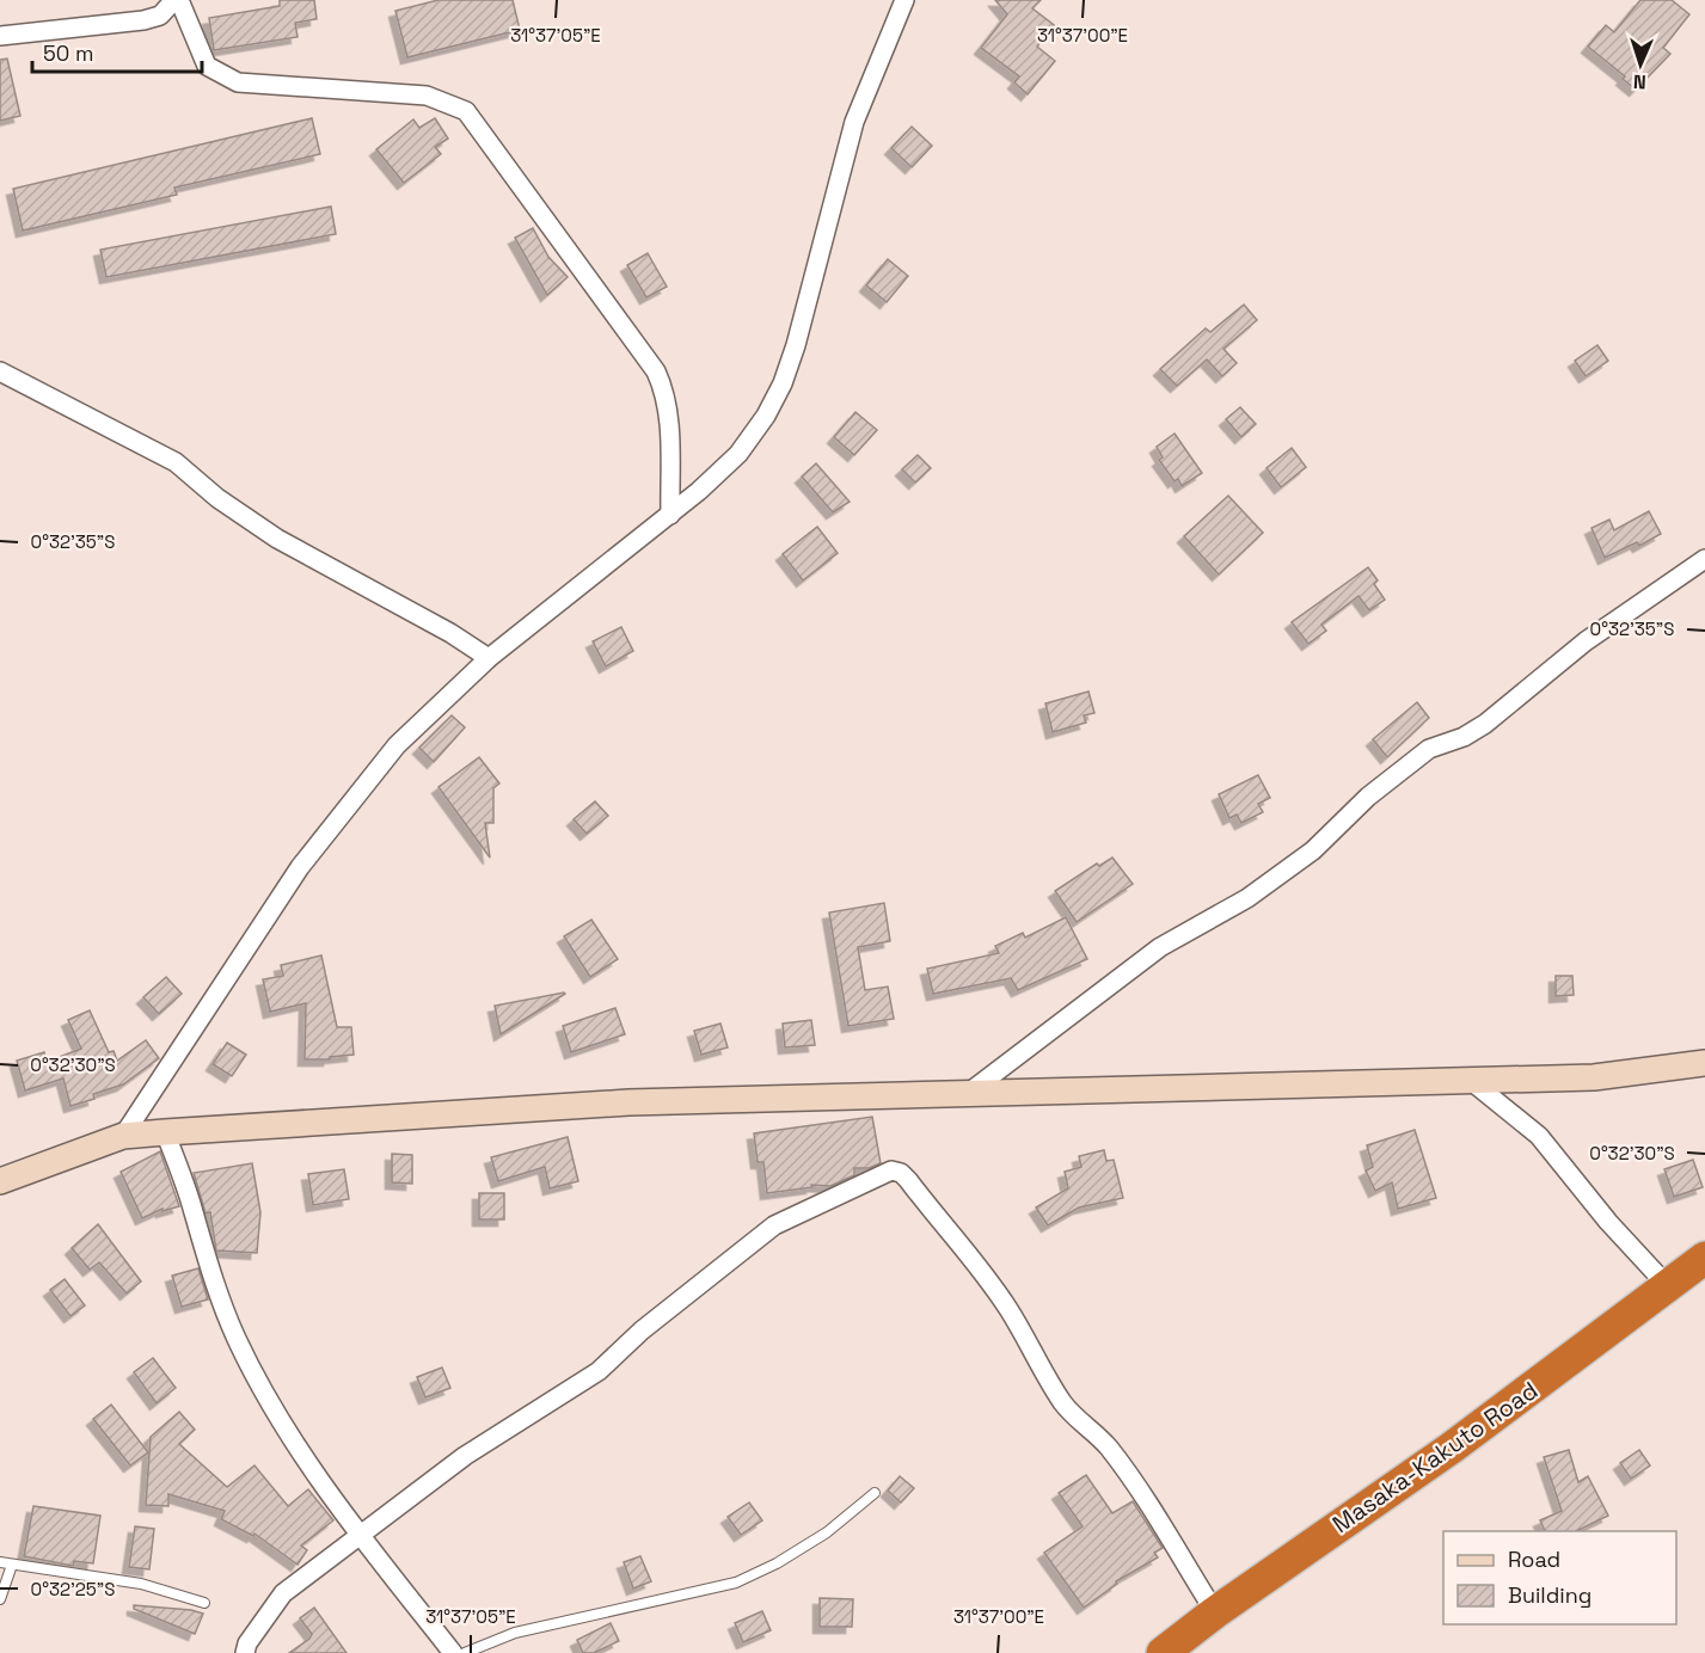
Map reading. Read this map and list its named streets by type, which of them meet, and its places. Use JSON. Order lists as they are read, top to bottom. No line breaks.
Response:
{"streets":{"highway":["Masaka-Kakuto Road"]},"legend":["Road","Building"],"scale_bar":"50 m","north":"bottom","coordinates":["31°37'05\"E","31°37'00\"E","0°32'35\"S","0°32'30\"S","0°32'25\"S"]}
